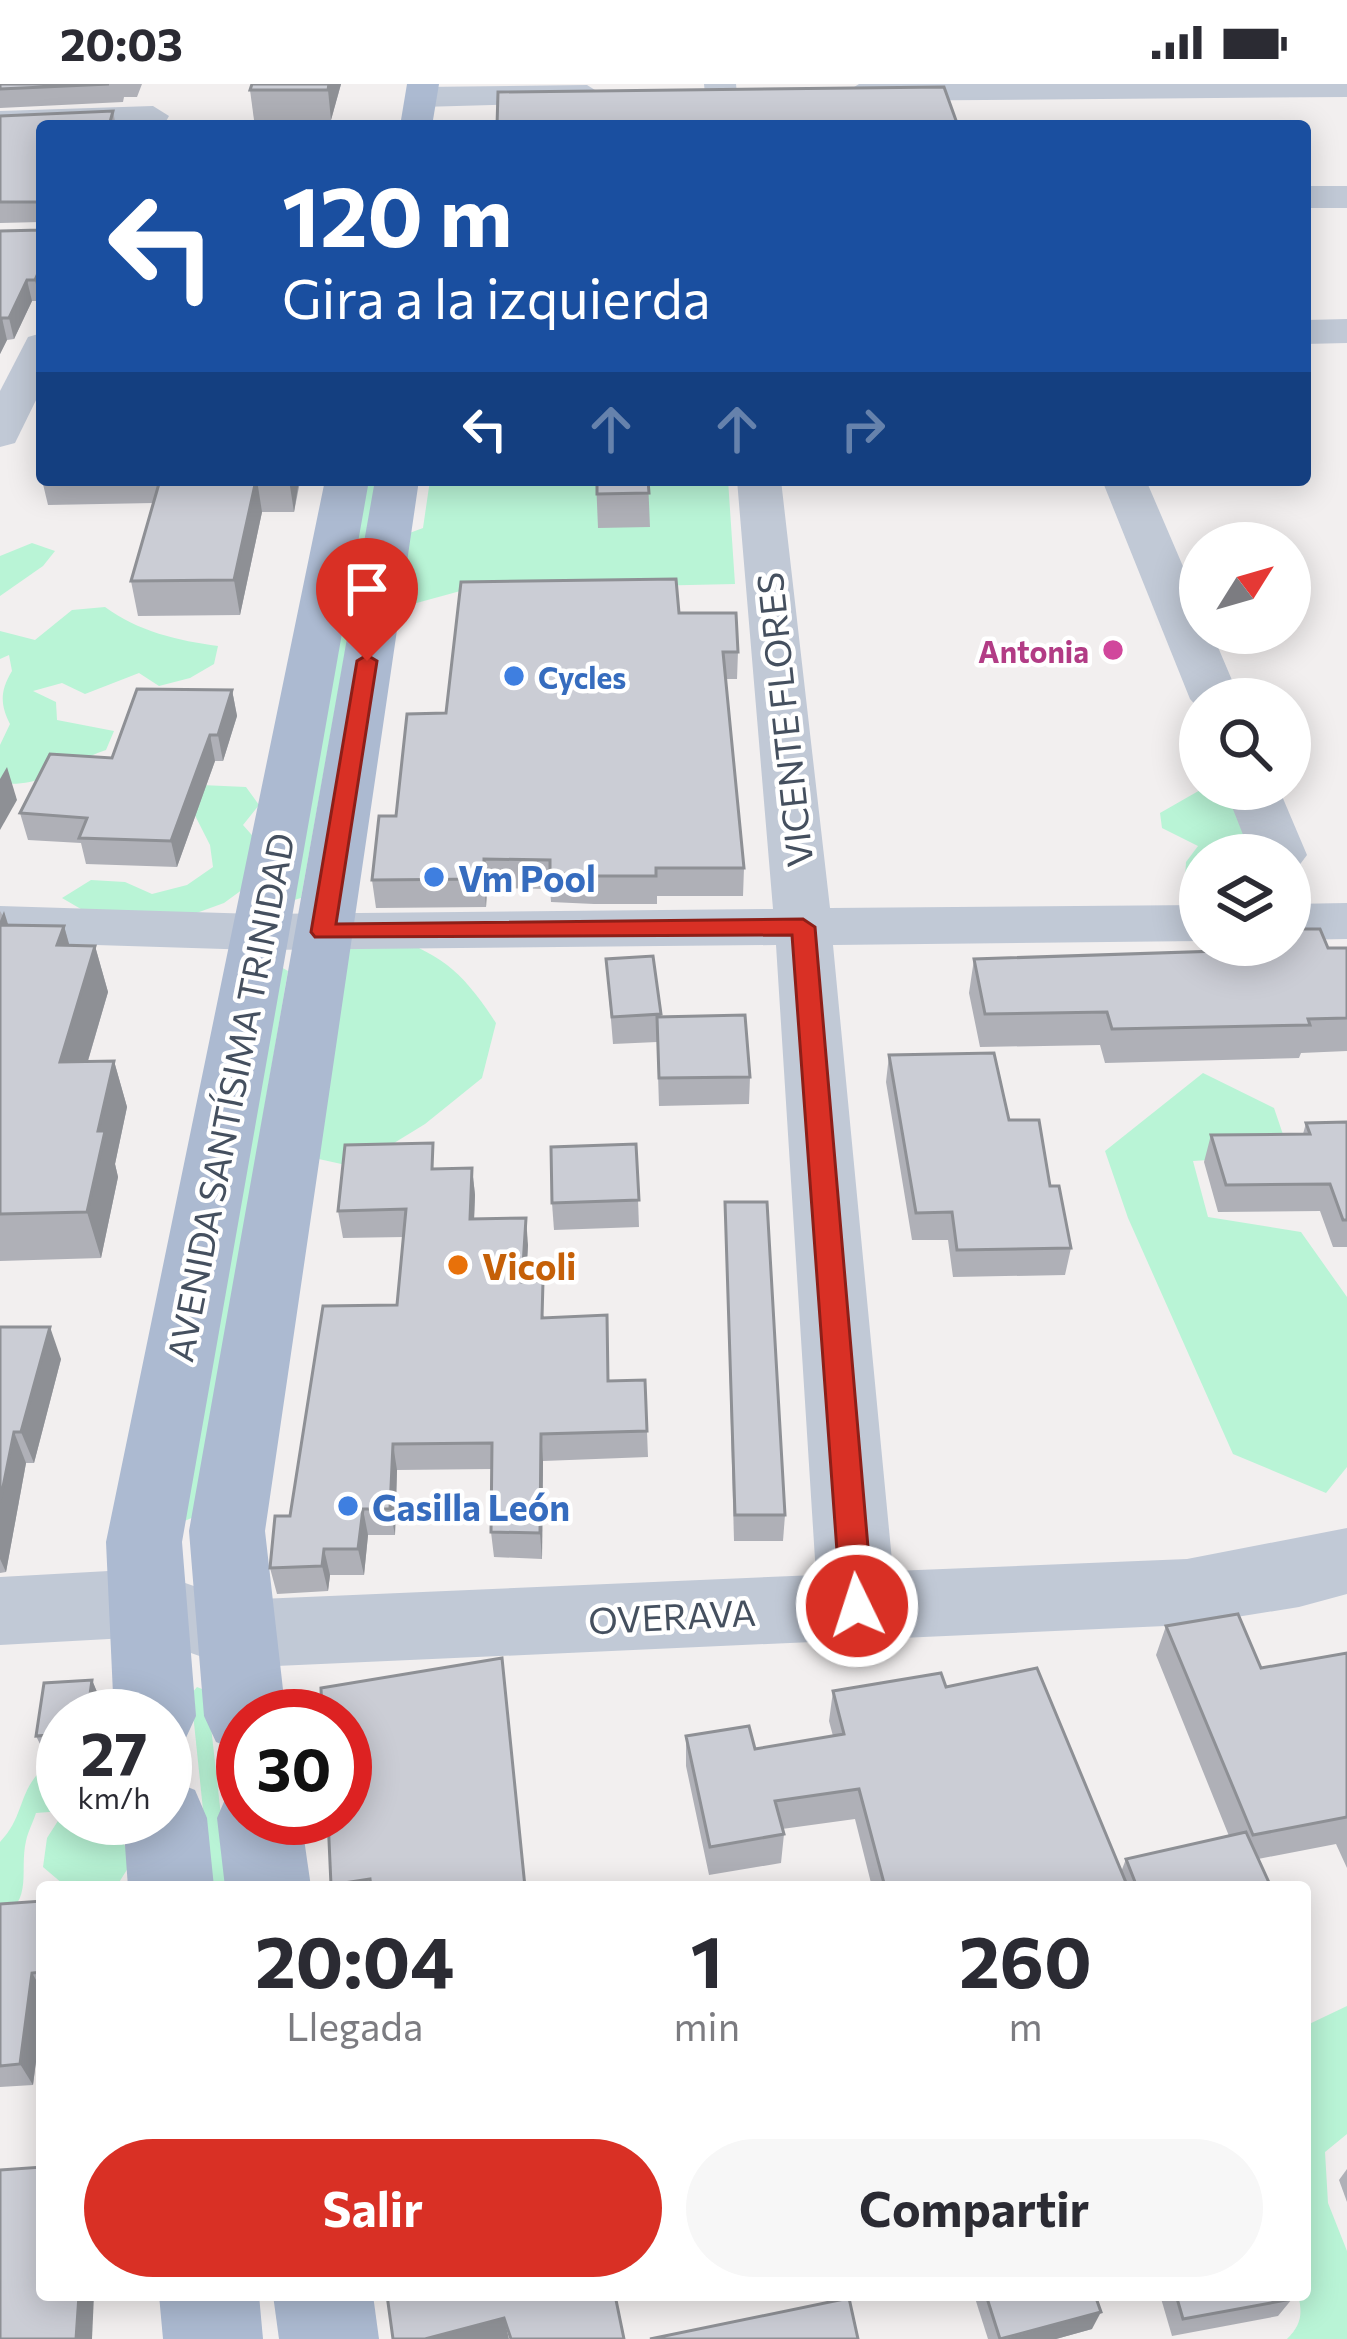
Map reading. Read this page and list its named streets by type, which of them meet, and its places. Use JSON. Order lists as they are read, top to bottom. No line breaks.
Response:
{"streets":{"main road":["AVENIDA SANTÍSIMA TRINIDAD"],"street":["VICENTE FLORES","OVERAVA"]},"crossings":[["VICENTE FLORES","OVERAVA"],["AVENIDA SANTÍSIMA TRINIDAD","OVERAVA"]],"places":["Antonia","Cycles","Vm Pool","Vicoli","Casilla León"],"north":"top right","page":{"status":"20:03","turn":["120 m","Gira a la izquierda"],"speed":"27 km/h","limit":"30","eta":["20:04","Llegada","1","min","260","m"],"buttons":["Salir","Compartir"]}}
